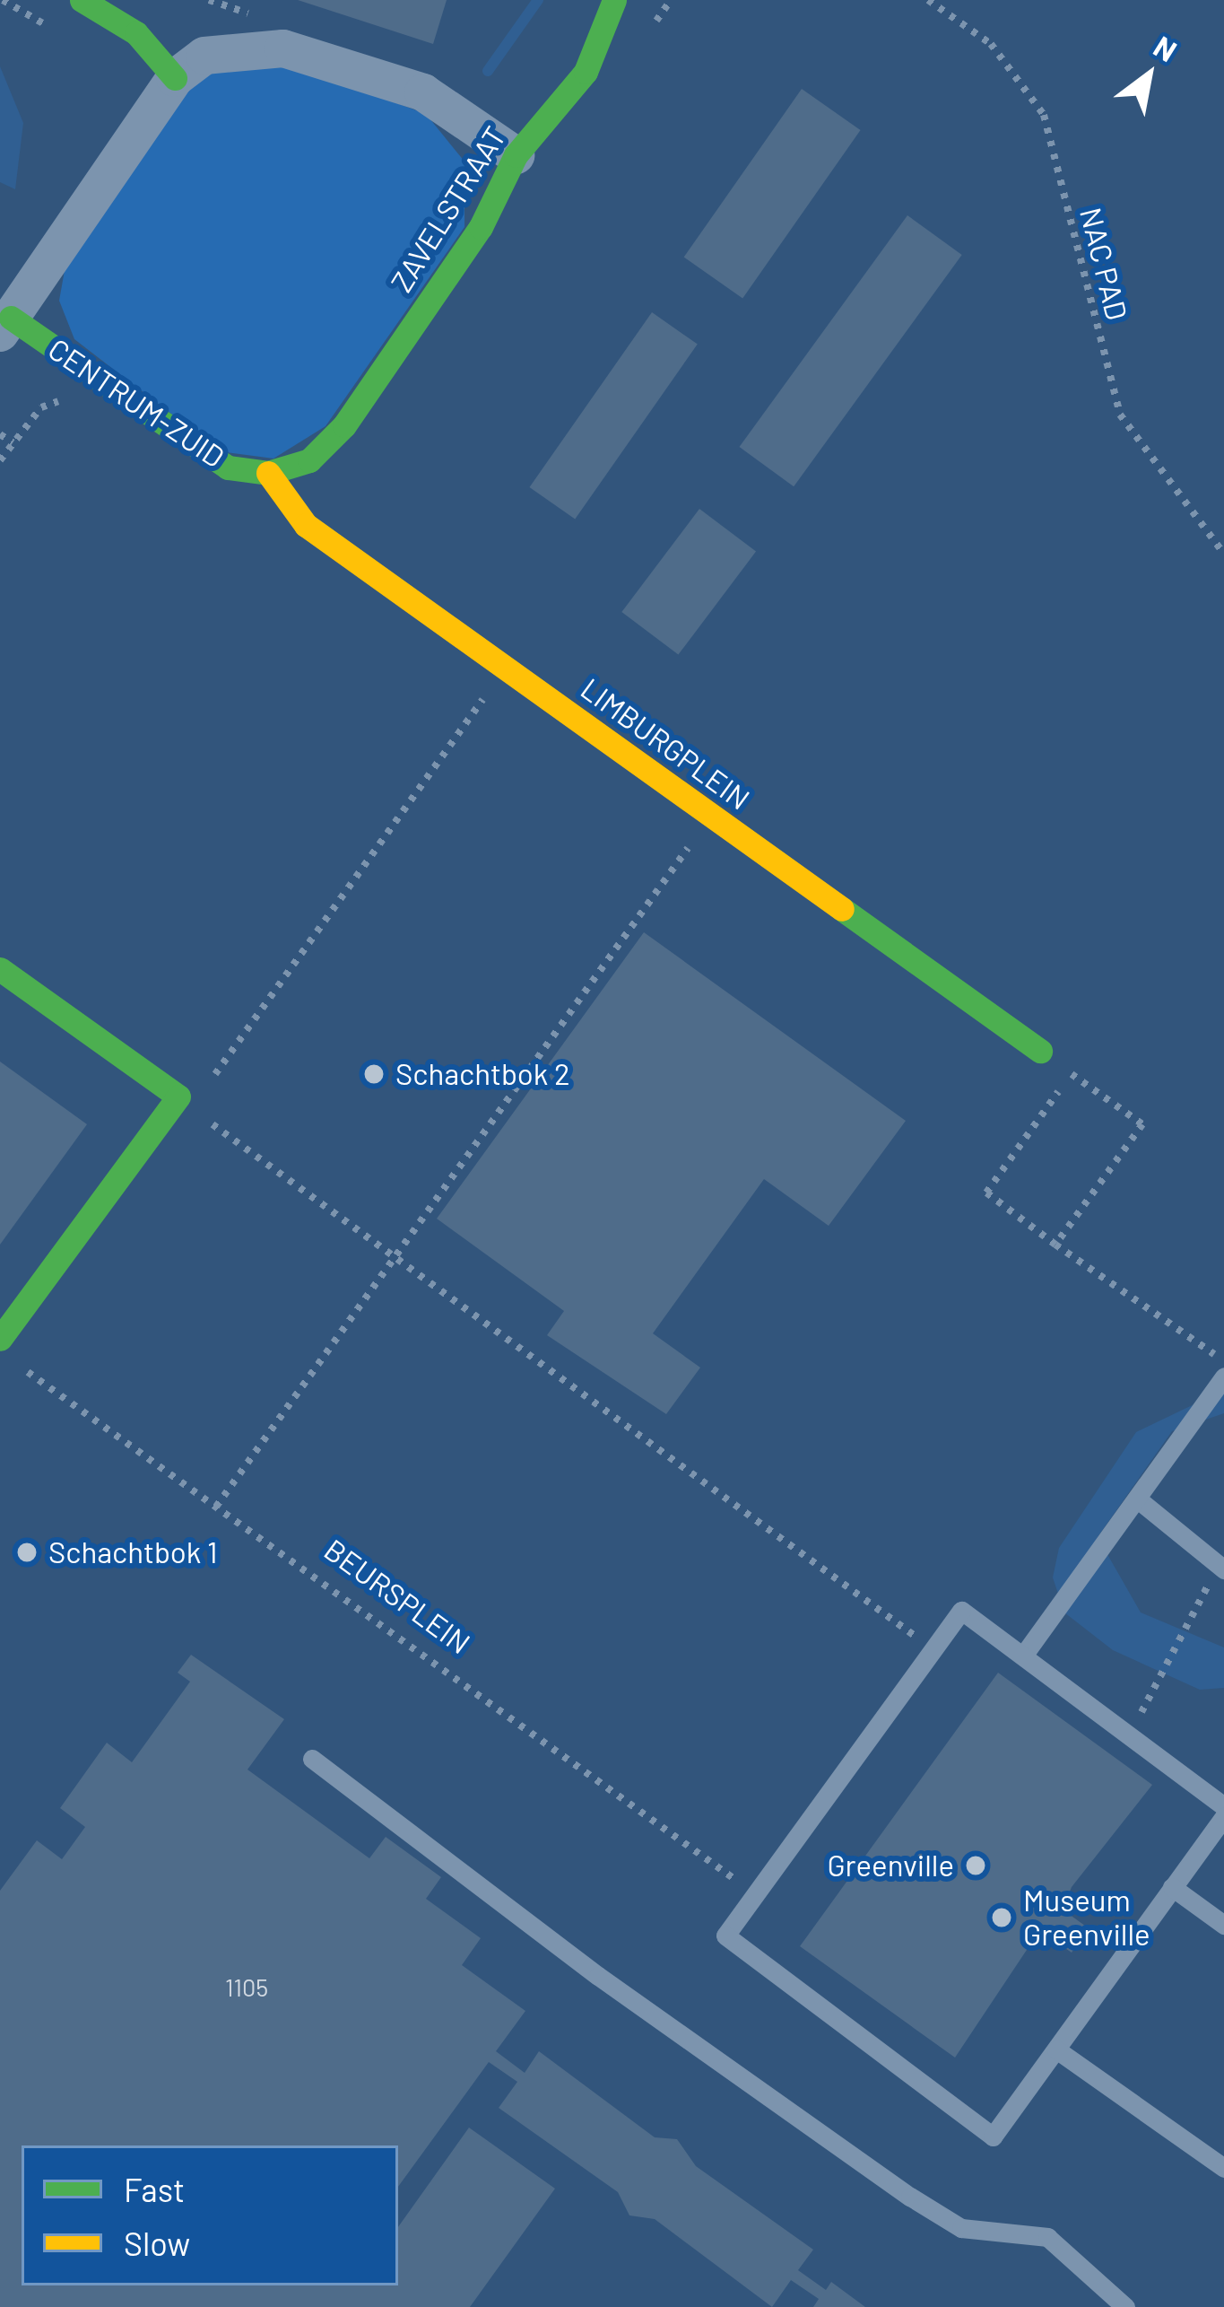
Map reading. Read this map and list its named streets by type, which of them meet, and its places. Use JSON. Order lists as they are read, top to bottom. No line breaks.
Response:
{"streets":{"street":["ZAVELSTRAAT","CENTRUM-ZUID","LIMBURGPLEIN"],"path":["NAC PAD","BEURSPLEIN"]},"crossings":[["ZAVELSTRAAT","CENTRUM-ZUID"],["ZAVELSTRAAT","LIMBURGPLEIN"],["CENTRUM-ZUID","LIMBURGPLEIN"]],"places":["Schachtbok 2","Schachtbok 1","Greenville","Museum Greenville"],"house_numbers":["1105"],"legend":["Fast","Slow"],"north":"top right"}
